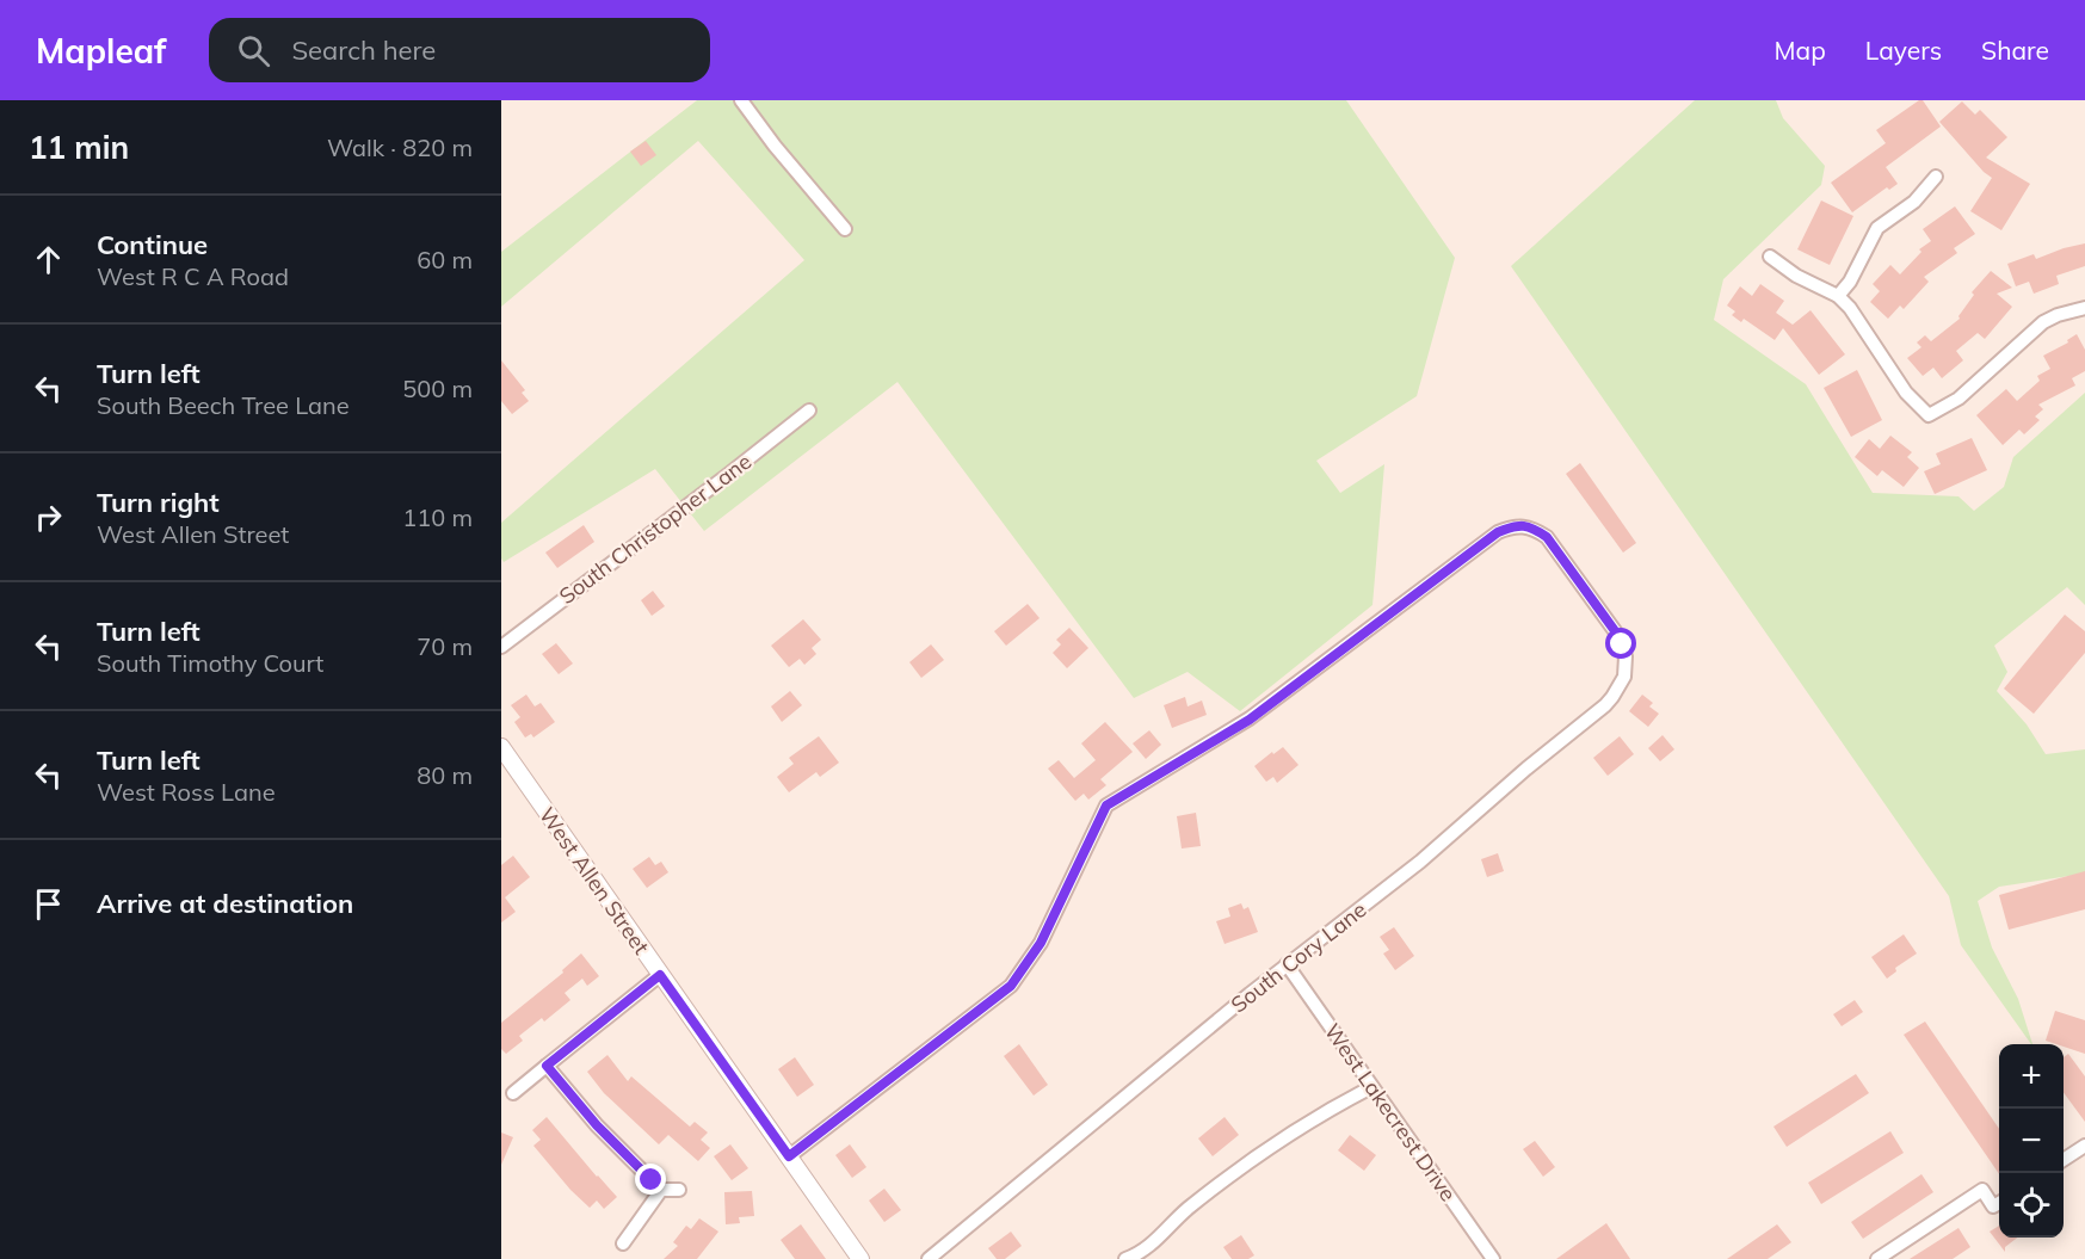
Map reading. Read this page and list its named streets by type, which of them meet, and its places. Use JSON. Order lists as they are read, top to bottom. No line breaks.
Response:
{"streets":{"street":["South Christopher Lane","West Allen Street","South Cory Lane","West Lakecrest Drive"]},"crossings":[["West Allen Street","South Cory Lane"],["South Cory Lane","West Lakecrest Drive"]],"page":{"header":"Mapleaf","search":"Search here","nav":["Map","Layers","Share"],"heading":["11 min","Walk · 820 m"],"list":[["Continue","West R C A Road","60 m"],["Turn left","South Beech Tree Lane","500 m"],["Turn right","West Allen Street","110 m"],["Turn left","South Timothy Court","70 m"],["Turn left","West Ross Lane","80 m"],"Arrive at destination"],"map_buttons":["+","−"]}}
